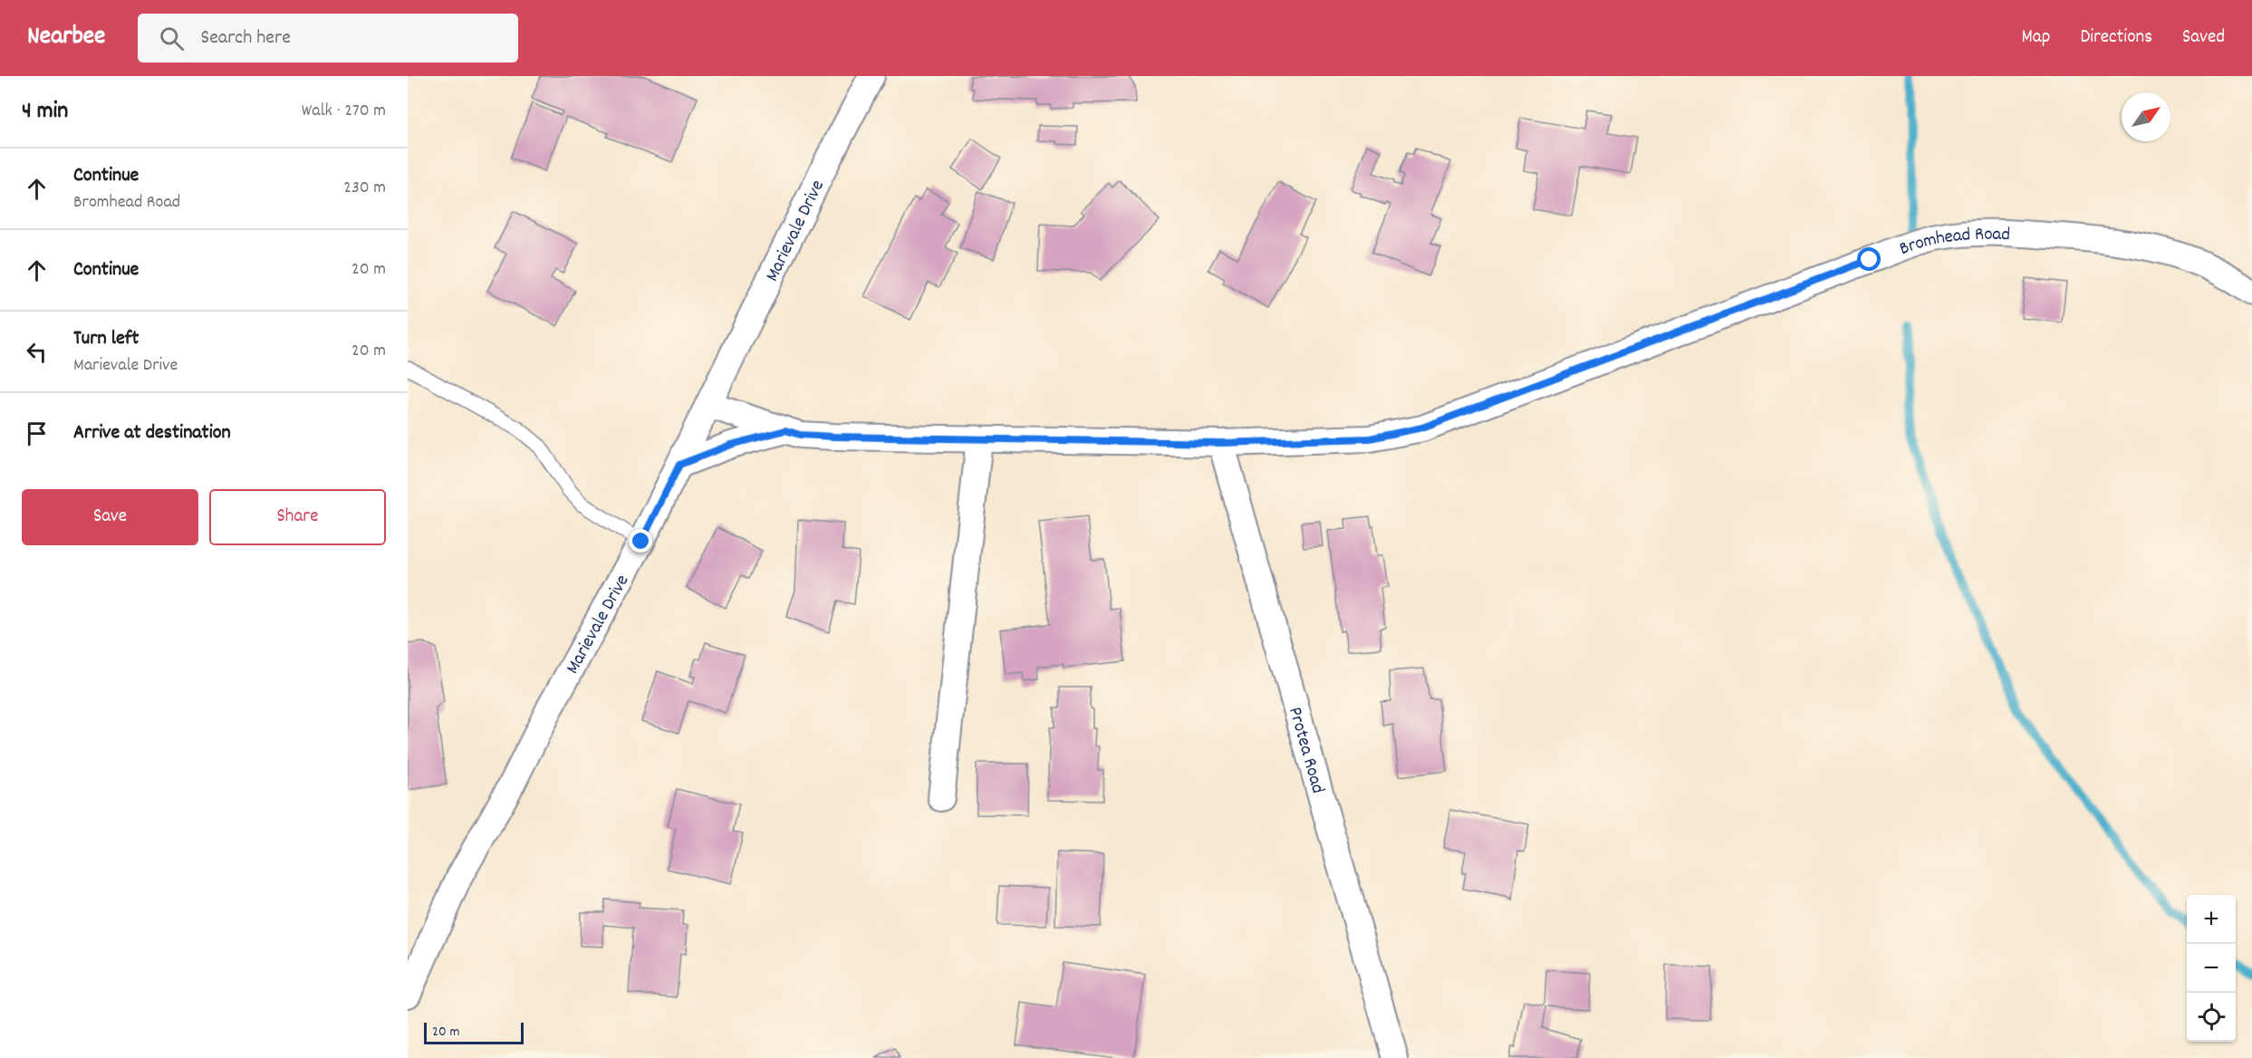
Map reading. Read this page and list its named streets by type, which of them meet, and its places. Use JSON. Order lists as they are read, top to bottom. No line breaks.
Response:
{"streets":{"street":["Marievale Drive","Bromhead Road","Protea Road"]},"crossings":[["Marievale Drive","Bromhead Road"],["Bromhead Road","Protea Road"]],"scale_bar":"20 m","north":"top right","page":{"header":"Nearbee","search":"Search here","nav":["Map","Directions","Saved"],"heading":["4 min","Walk · 270 m"],"list":[["Continue","Bromhead Road","230 m"],["Continue","20 m"],["Turn left","Marievale Drive","20 m"],"Arrive at destination"],"buttons":["Save","Share"],"map_buttons":["+","−"],"scale":"20 m"}}
